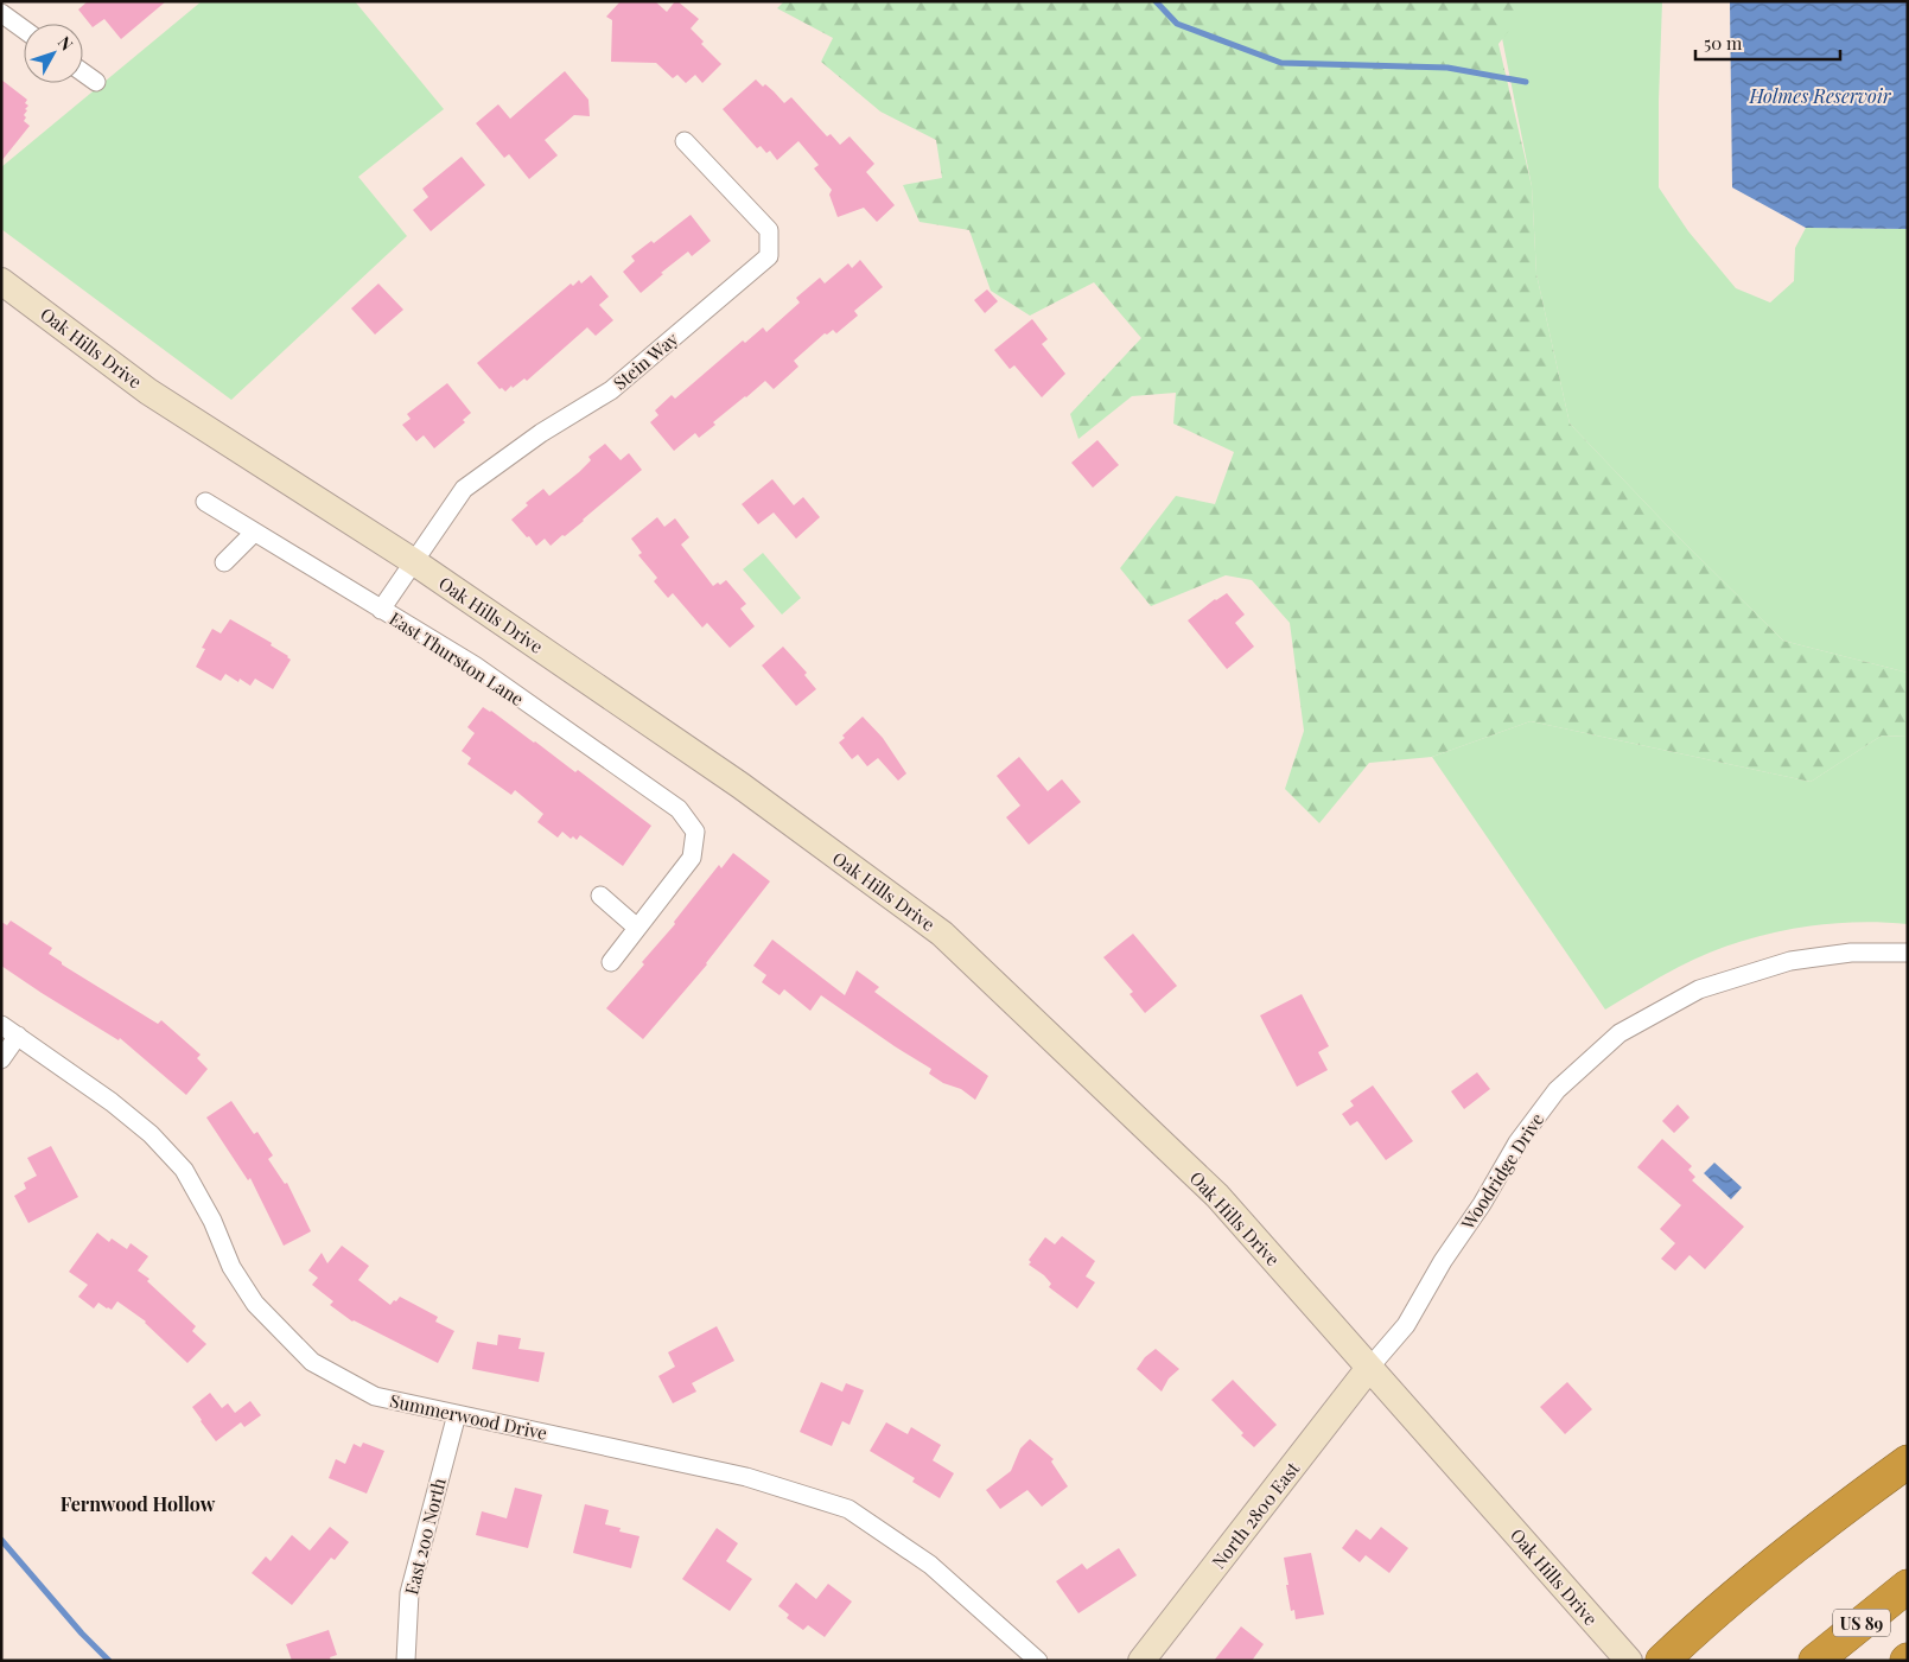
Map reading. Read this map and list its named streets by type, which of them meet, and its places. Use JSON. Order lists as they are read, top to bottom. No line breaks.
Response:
{"streets":{"highway":["US 89"],"main road":["Oak Hills Drive","North 2800 East"],"street":["Stein Way","East Thurston Lane","Woodridge Drive","Summerwood Drive","East 200 North"]},"crossings":[["Oak Hills Drive","Stein Way"],["Oak Hills Drive","Woodridge Drive"],["Oak Hills Drive","North 2800 East"],["Stein Way","East Thurston Lane"],["Woodridge Drive","North 2800 East"],["Summerwood Drive","East 200 North"]],"districts":["Fernwood Hollow"],"water":["Holmes Reservoir"],"scale_bar":"50 m","north":"top right"}
